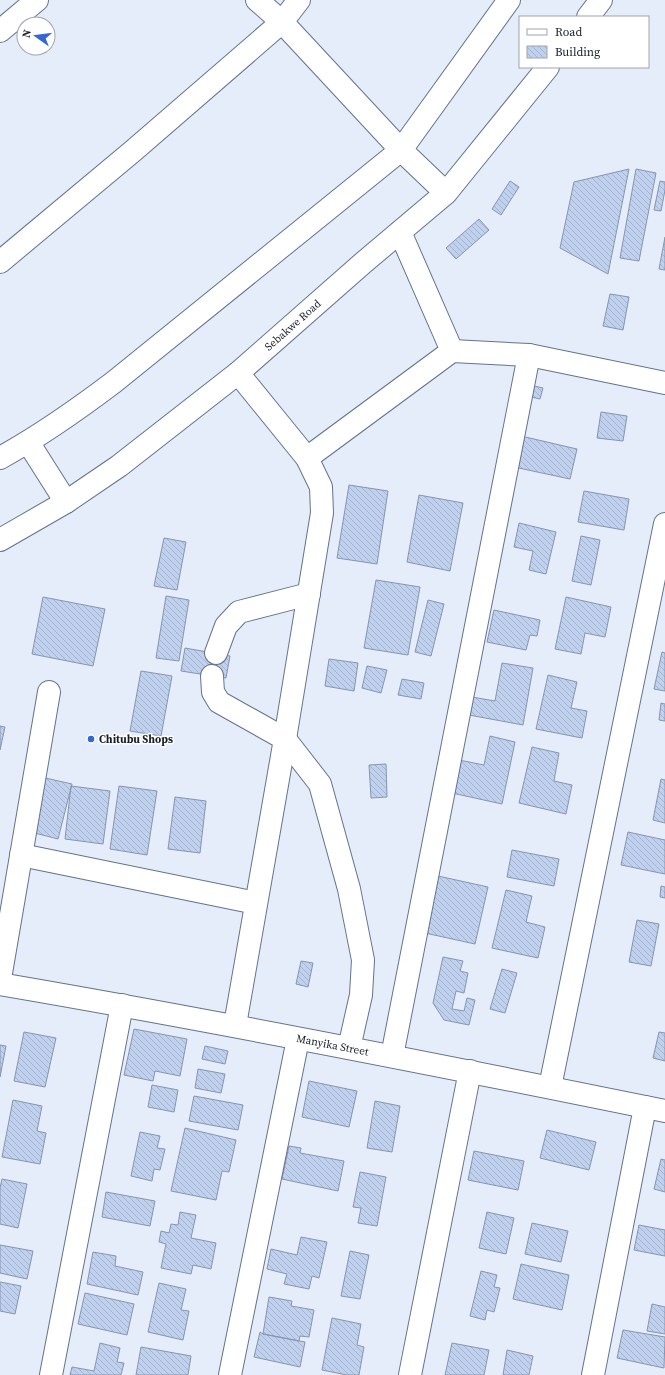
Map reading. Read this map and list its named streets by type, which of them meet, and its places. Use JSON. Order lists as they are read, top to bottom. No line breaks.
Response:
{"streets":{"street":["Sebakwe Road","Manyika Street"]},"places":["Chitubu Shops"],"legend":["Road","Building"],"north":"left"}
